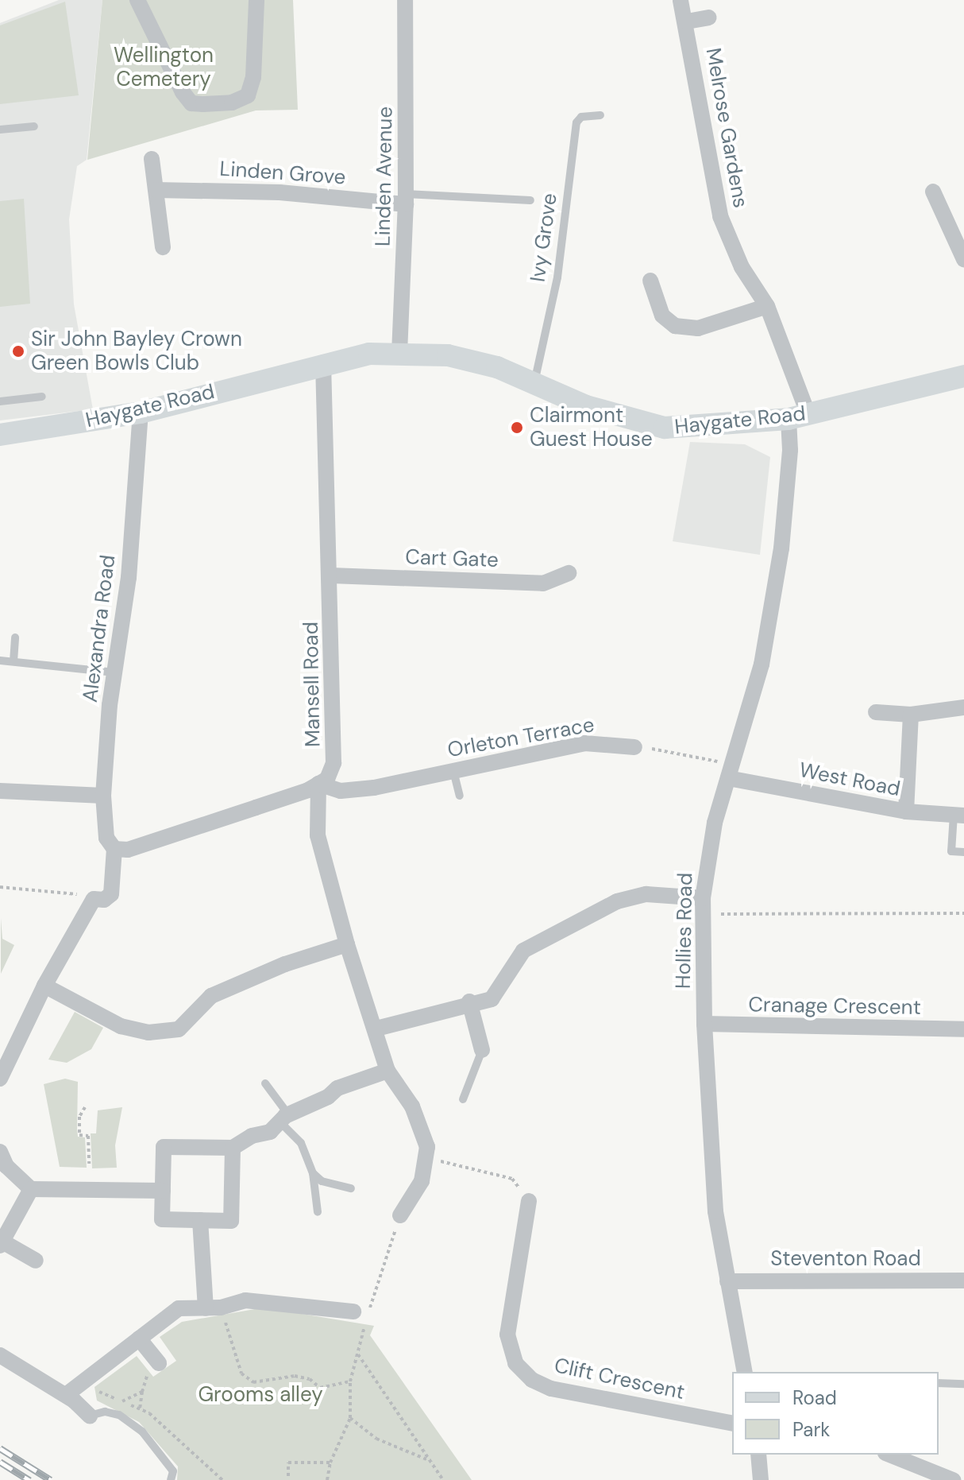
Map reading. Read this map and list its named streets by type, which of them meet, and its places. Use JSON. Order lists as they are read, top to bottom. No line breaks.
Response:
{"streets":{"street":["Melrose Gardens","Linden Grove","Linden Avenue","Haygate Road","Cart Gate","Alexandra Road","Mansell Road","Orleton Terrace","West Road","Hollies Road","Cranage Crescent","Steventon Road","Clift Crescent"],"lane":["Ivy Grove"]},"crossings":[["Melrose Gardens","Haygate Road"],["Melrose Gardens","Hollies Road"],["Linden Grove","Linden Avenue"],["Linden Avenue","Haygate Road"],["Ivy Grove","Haygate Road"],["Haygate Road","Alexandra Road"],["Haygate Road","Mansell Road"],["Haygate Road","Hollies Road"],["Cart Gate","Mansell Road"],["Mansell Road","Orleton Terrace"],["West Road","Hollies Road"],["Hollies Road","Cranage Crescent"],["Hollies Road","Steventon Road"]],"parks":["Wellington Cemetery","Grooms alley"],"places":["Sir John Bayley Crown Green Bowls Club","Clairmont Guest House"],"legend":["Road","Park"]}
